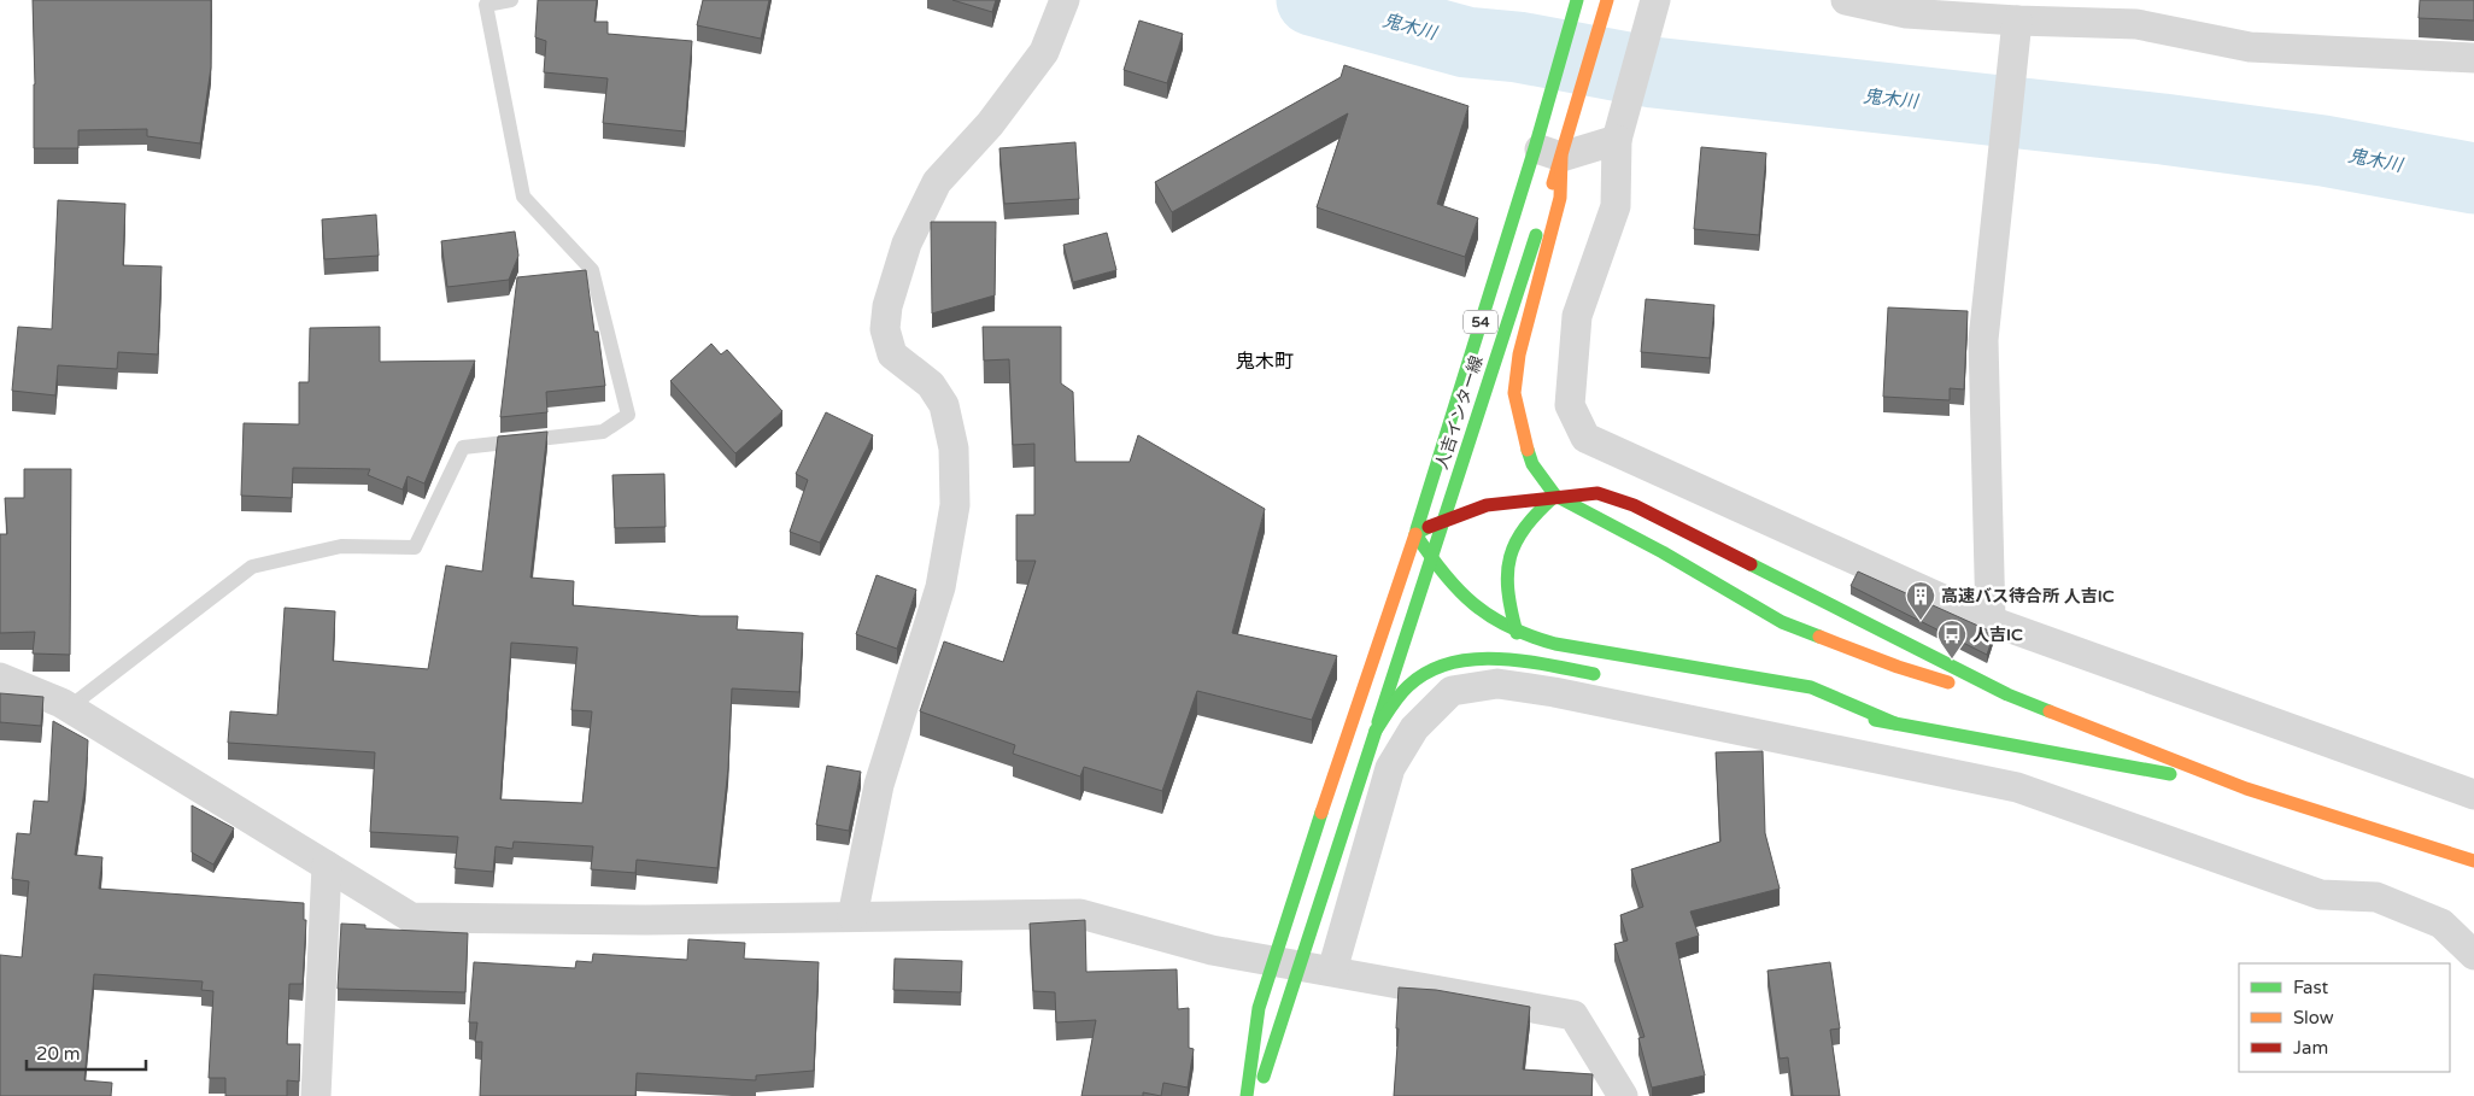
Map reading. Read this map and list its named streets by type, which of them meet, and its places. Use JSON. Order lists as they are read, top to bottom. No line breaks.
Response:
{"streets":{"main road":["54","人吉インター線"]},"districts":["鬼木町"],"water":["鬼木川"],"places":{"building":["高速バス待合所 人吉IC"],"bus stop":["人吉IC"]},"legend":["Fast","Slow","Jam"],"scale_bar":"20 m"}
